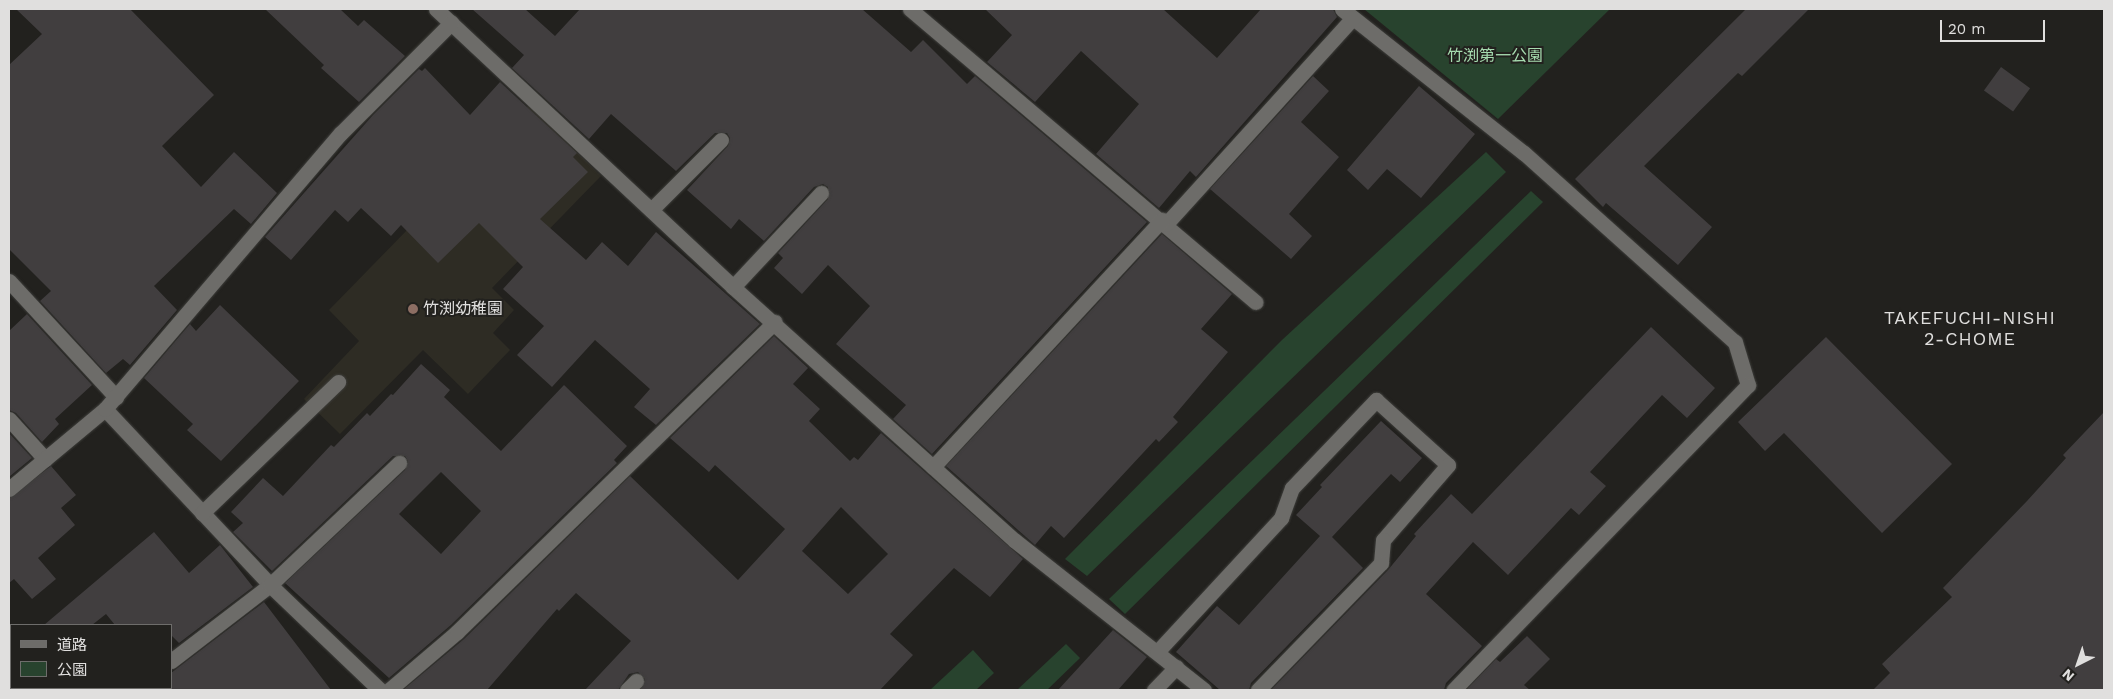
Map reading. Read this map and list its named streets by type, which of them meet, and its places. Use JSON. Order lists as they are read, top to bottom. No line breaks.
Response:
{"districts":["TAKEFUCHI-NISHI 2-CHOME"],"parks":["竹渕第一公園"],"places":["竹渕幼稚園"],"legend":["道路","公園"],"scale_bar":"20 m","north":"bottom left"}
